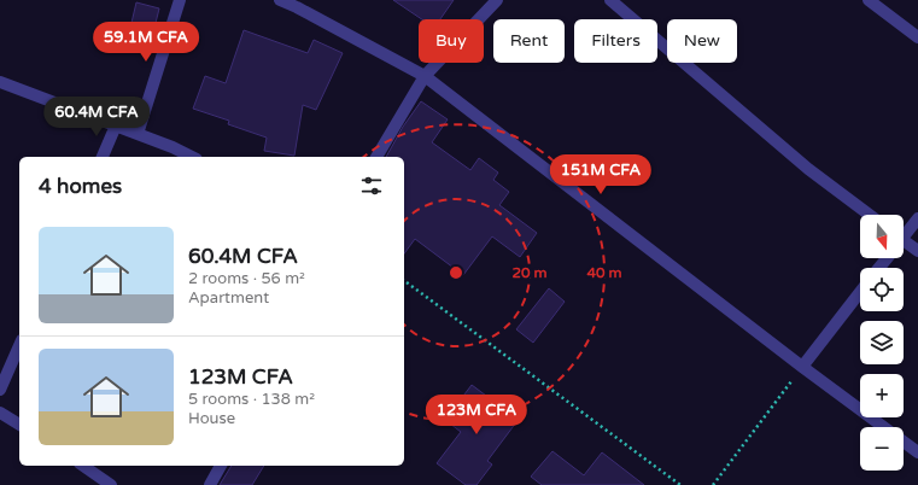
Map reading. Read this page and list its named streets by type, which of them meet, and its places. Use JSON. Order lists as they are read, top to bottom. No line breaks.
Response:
{"north":"bottom","page":{"chip":["Buy","Rent","Filters","New"],"price":["59.1M CFA","60.4M CFA","151M CFA","123M CFA"],"heading":"4 homes","map_buttons":["+","−"],"list":[{"name":"60.4M CFA","note":"2 rooms · 56 m² · Apartment"},{"name":"123M CFA","note":"5 rooms · 138 m² · House"}]},"rings":["20 m","40 m"]}
